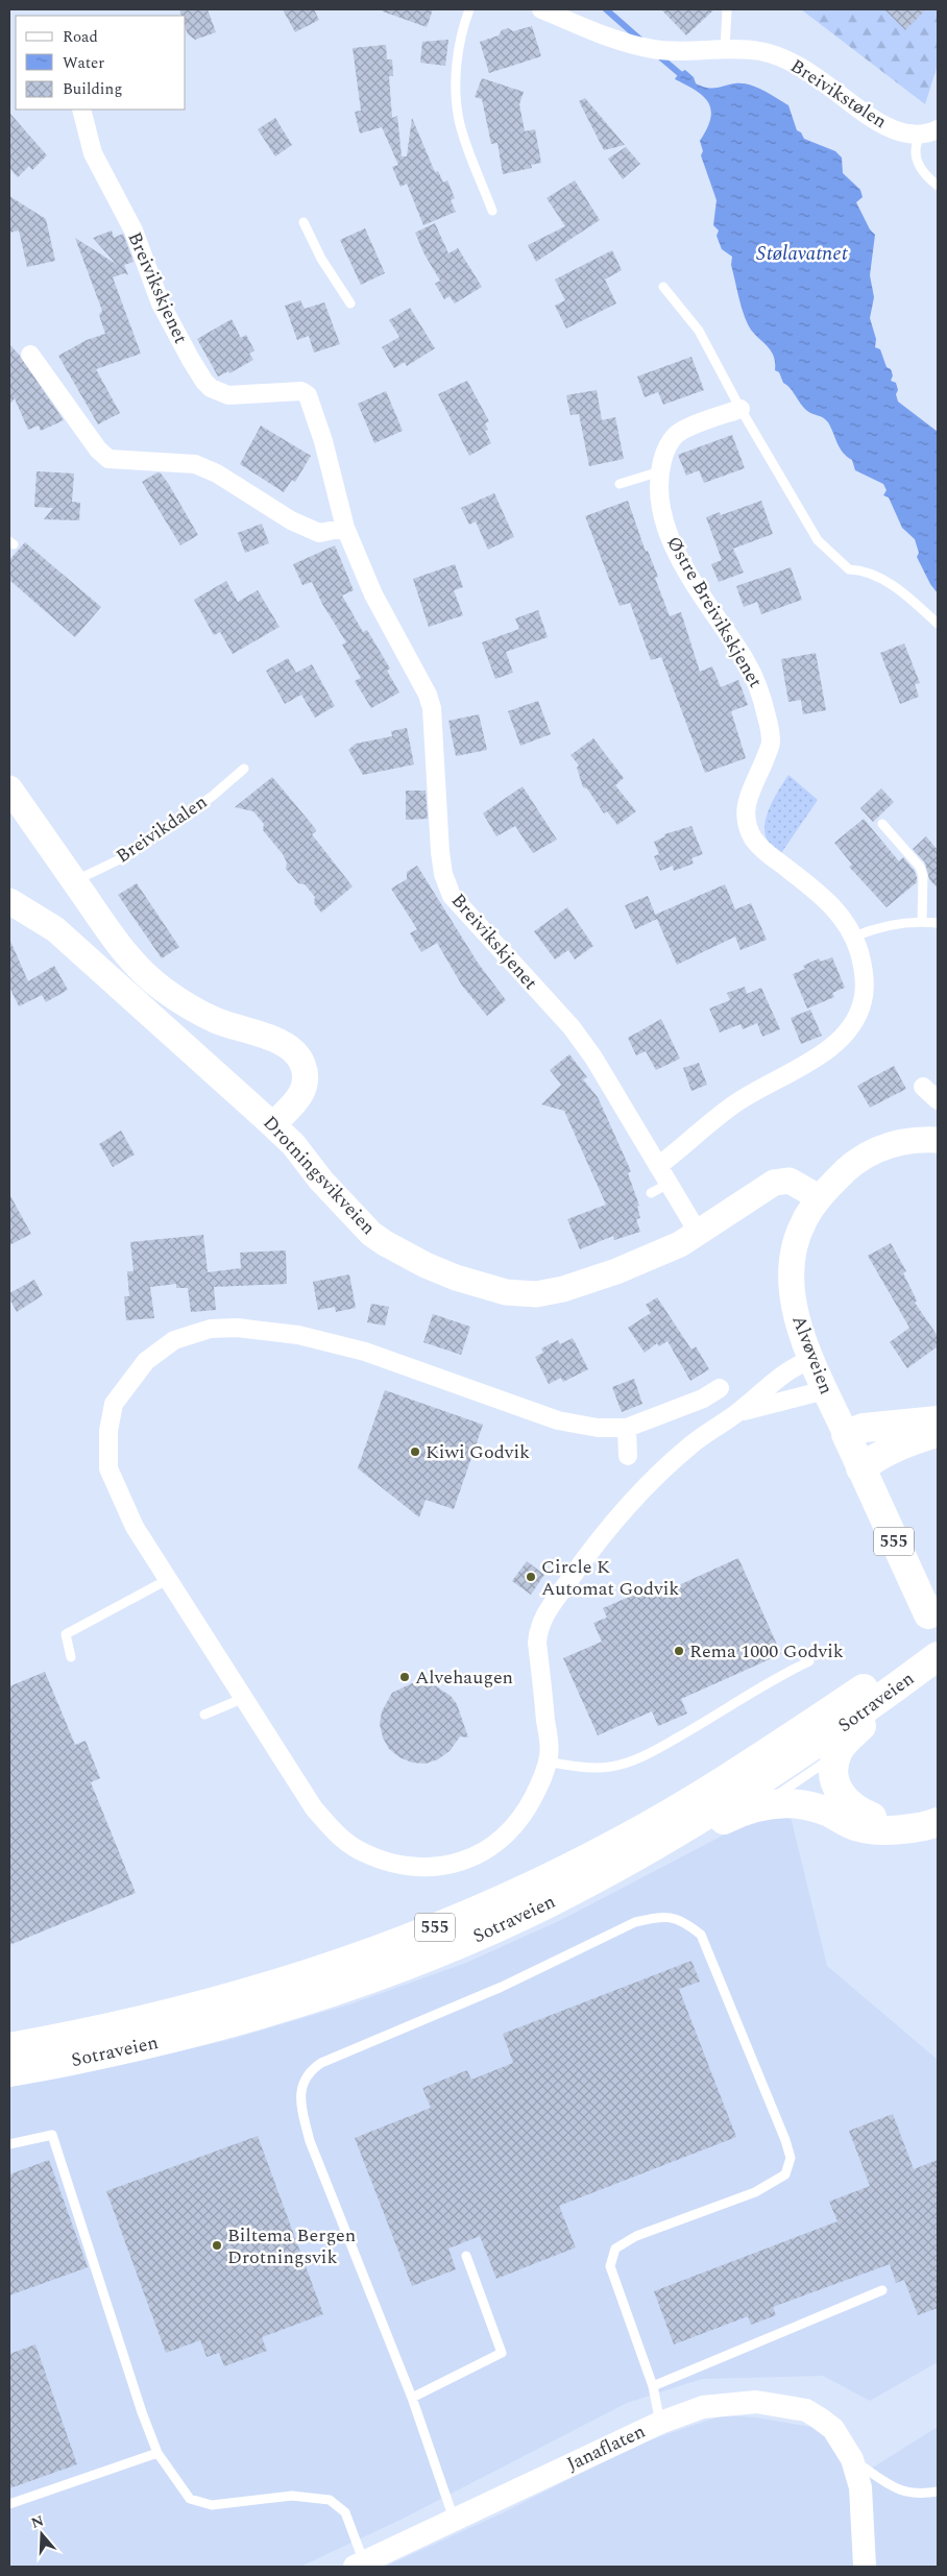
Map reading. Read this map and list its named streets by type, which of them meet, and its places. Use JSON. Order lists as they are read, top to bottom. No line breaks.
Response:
{"streets":{"highway":["555","Sotraveien"],"main road":["Drotningsvikveien","Alvøveien"],"street":["Breivikstølen","Breivikskjenet","Østre Breivikskjenet","Janaflaten"],"lane":["Breivikdalen"]},"crossings":[["Breivikskjenet","Østre Breivikskjenet"],["Breivikskjenet","Drotningsvikveien"],["Drotningsvikveien","Alvøveien"],["Alvøveien","555"],["555","Sotraveien"]],"water":["Stølavatnet"],"places":["Kiwi Godvik","Circle K Automat Godvik","Rema 1000 Godvik","Alvehaugen","Biltema Bergen Drotningsvik"],"legend":["Road","Water","Building"],"north":"top"}
